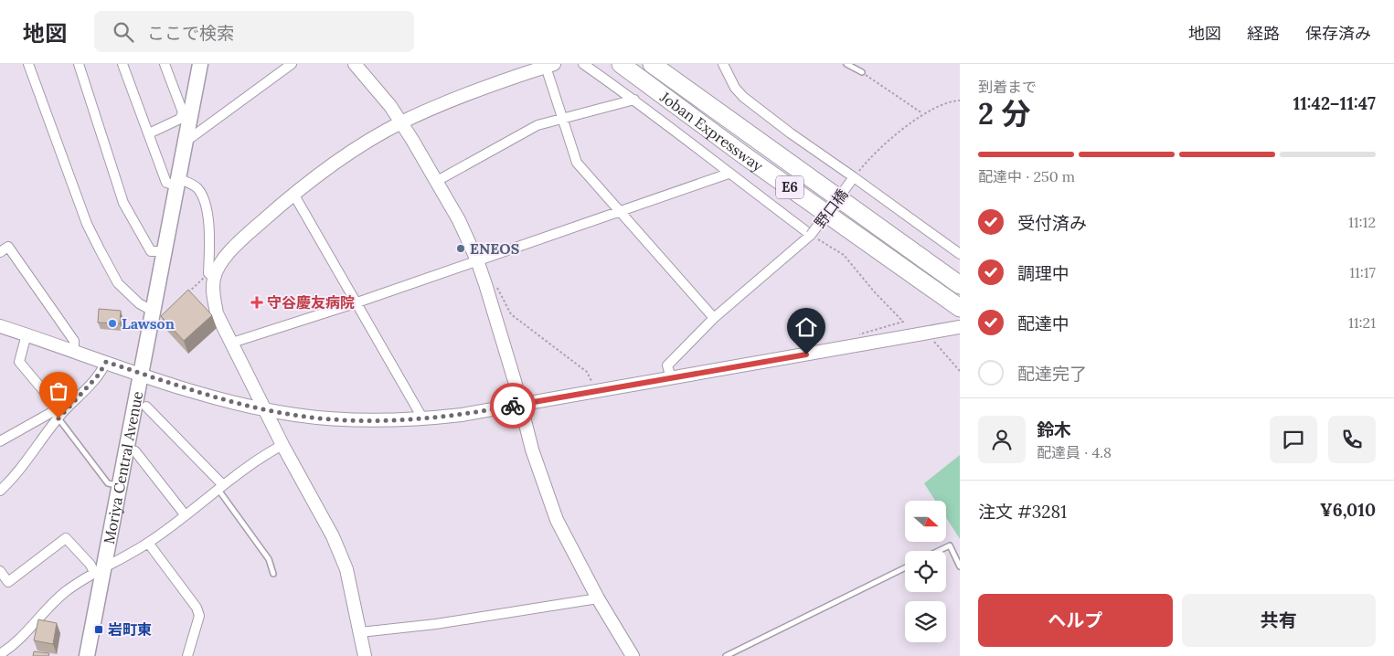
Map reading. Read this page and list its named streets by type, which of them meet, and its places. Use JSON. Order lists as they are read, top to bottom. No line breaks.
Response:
{"streets":{"highway":["Joban Expressway","E6"],"main road":["Moriya Central Avenue"],"street":["野口橋"]},"places":{"other":["ENEOS","Lawson"],"health":["守谷慶友病院"],"transit":["岩町東"]},"north":"right","page":{"header":"地図","search":"ここで検索","nav":["地図","経路","保存済み"],"heading":["2 分","到着まで","11:42–11:47"],"panel":["鈴木","配達員 · 4.8","注文 #3281","¥6,010"],"bar":"配達中 · 250 m","list":[["受付済み","11:12"],["調理中","11:17"],["配達中","11:21"],"配達完了"],"buttons":["ヘルプ","共有"]}}
